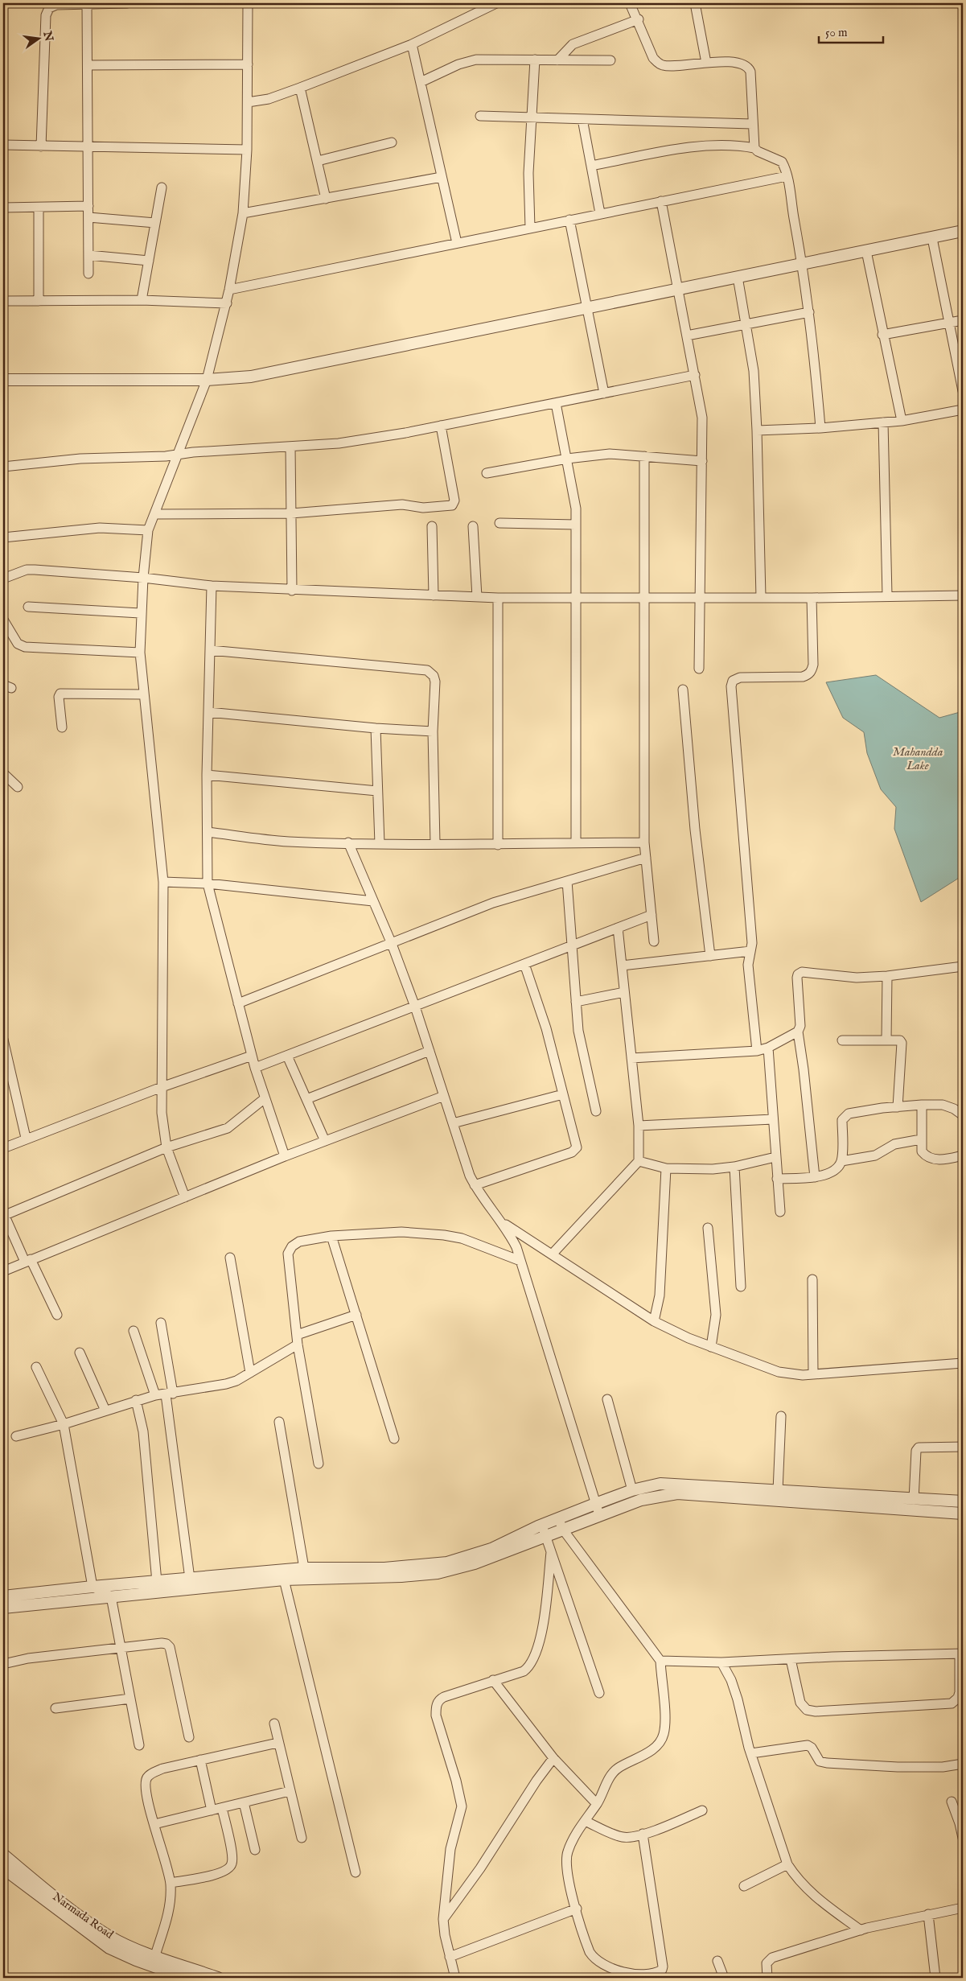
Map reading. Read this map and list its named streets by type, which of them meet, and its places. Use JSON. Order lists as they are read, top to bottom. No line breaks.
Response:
{"streets":{"street":["Narmada Road"]},"water":["Mahandda Lake"],"scale_bar":"50 m","north":"right"}
